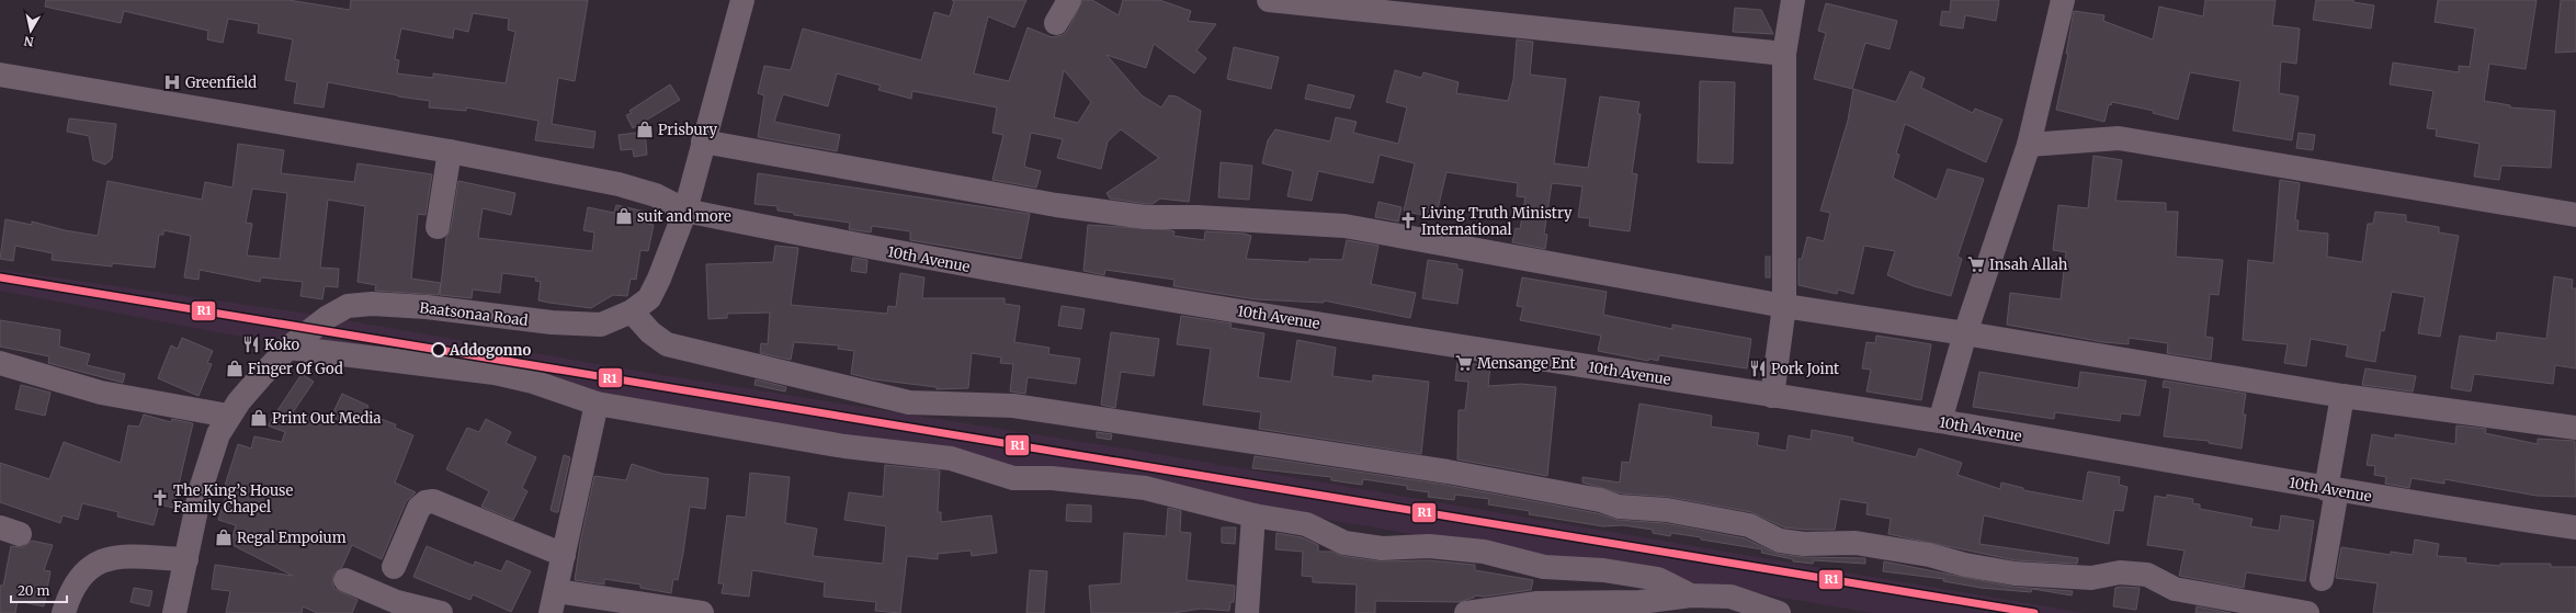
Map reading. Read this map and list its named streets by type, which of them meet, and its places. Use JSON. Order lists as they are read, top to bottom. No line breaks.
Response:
{"streets":{"street":["10th Avenue","Baatsonaa Road"]},"crossings":[["10th Avenue","Baatsonaa Road"]],"places":{"hospital":["Greenfield"],"shop":["Prisbury","suit and more","Finger Of God","Print Out Media","Regal Empoium"],"church":["Living Truth Ministry International","The King’s House Family Chapel"],"supermarket":["Insah Allah","Mensange Ent"],"restaurant":["Koko","Pork Joint"],"other":["Addogonno"]},"lines":["transit line R1"],"scale_bar":"20 m","north":"bottom"}
